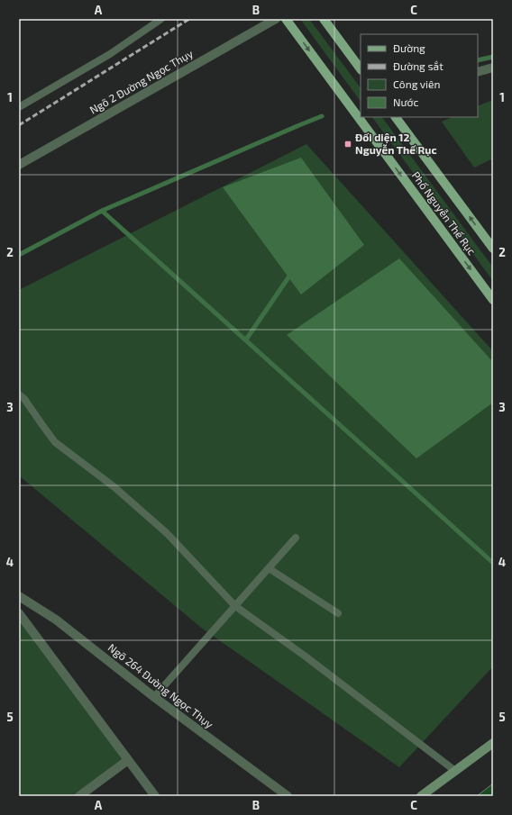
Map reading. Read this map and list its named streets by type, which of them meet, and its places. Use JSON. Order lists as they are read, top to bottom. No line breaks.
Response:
{"streets":{"main road":["Phố Nguyễn Thế Rục"],"street":["Ngõ 2 Đường Ngọc Thụy","Ngõ 264 Đường Ngọc Thụy"]},"places":{"transit":["Đối diện 12 Nguyễn Thế Rục"]},"legend":["Đường","Đường sắt","Công viên","Nước"],"grid":{"columns":["A","B","C"],"rows":["1","2","3","4","5"]}}
